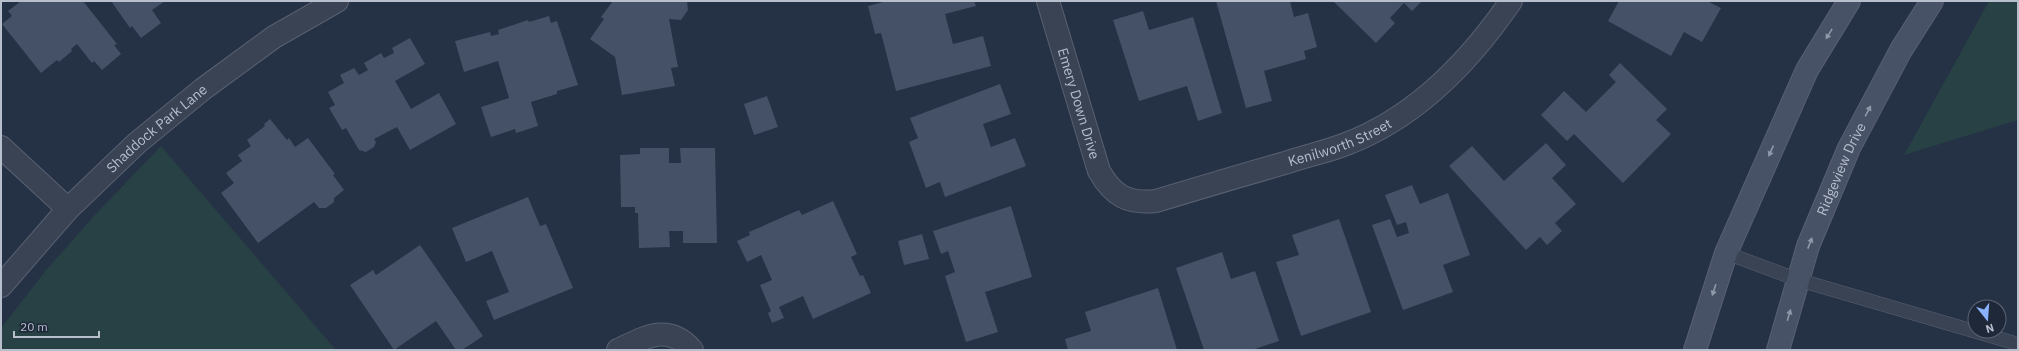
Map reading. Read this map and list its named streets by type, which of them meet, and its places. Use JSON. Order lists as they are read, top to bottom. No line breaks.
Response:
{"streets":{"main road":["Ridgeview Drive"],"street":["Emery Down Drive","Shaddock Park Lane","Kenilworth Street"]},"crossings":[["Emery Down Drive","Kenilworth Street"]],"scale_bar":"20 m","north":"bottom"}
